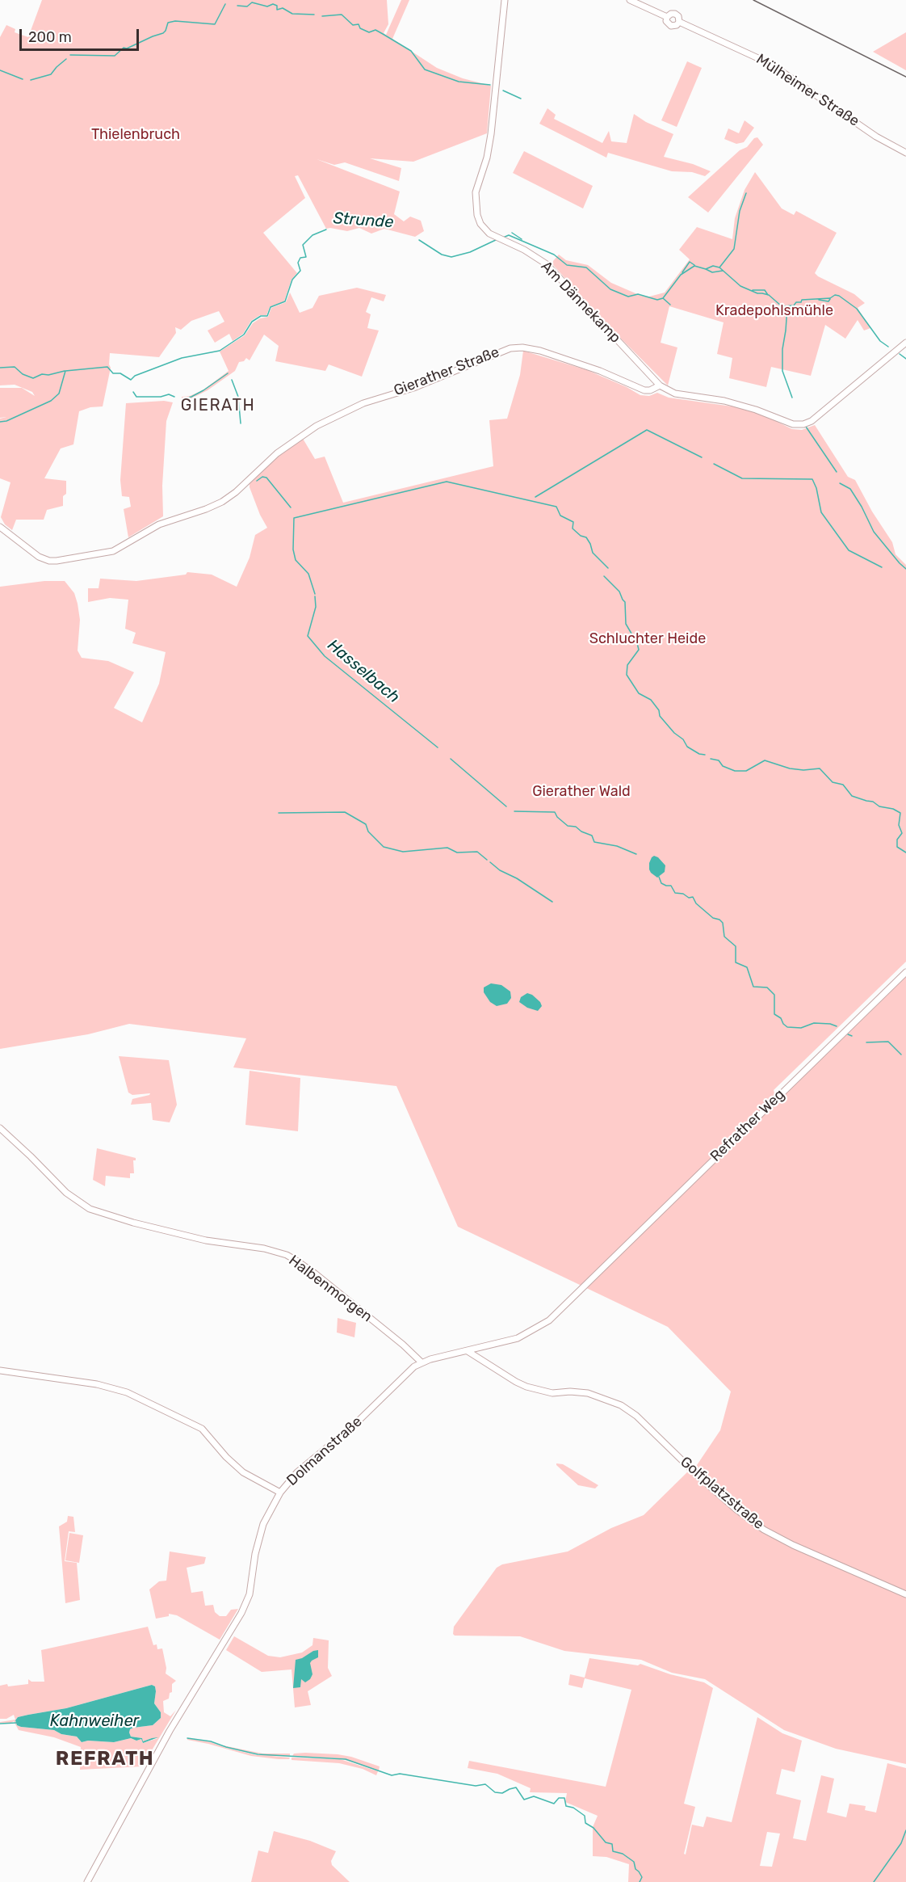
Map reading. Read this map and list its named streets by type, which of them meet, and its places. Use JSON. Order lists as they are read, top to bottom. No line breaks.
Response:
{"streets":{"street":["Mülheimer Straße","Am Dännekamp","Gierather Straße","Refrather Weg","Halbenmorgen","Dolmanstraße","Golfplatzstraße"]},"crossings":[["Am Dännekamp","Gierather Straße"],["Refrather Weg","Dolmanstraße"],["Halbenmorgen","Dolmanstraße"],["Dolmanstraße","Golfplatzstraße"]],"districts":["GIERATH","REFRATH"],"water":["Strunde","Hasselbach","Kahnweiher"],"parks":["Thielenbruch","Kradepohlsmühle","Schluchter Heide","Gierather Wald"],"scale_bar":"200 m"}
